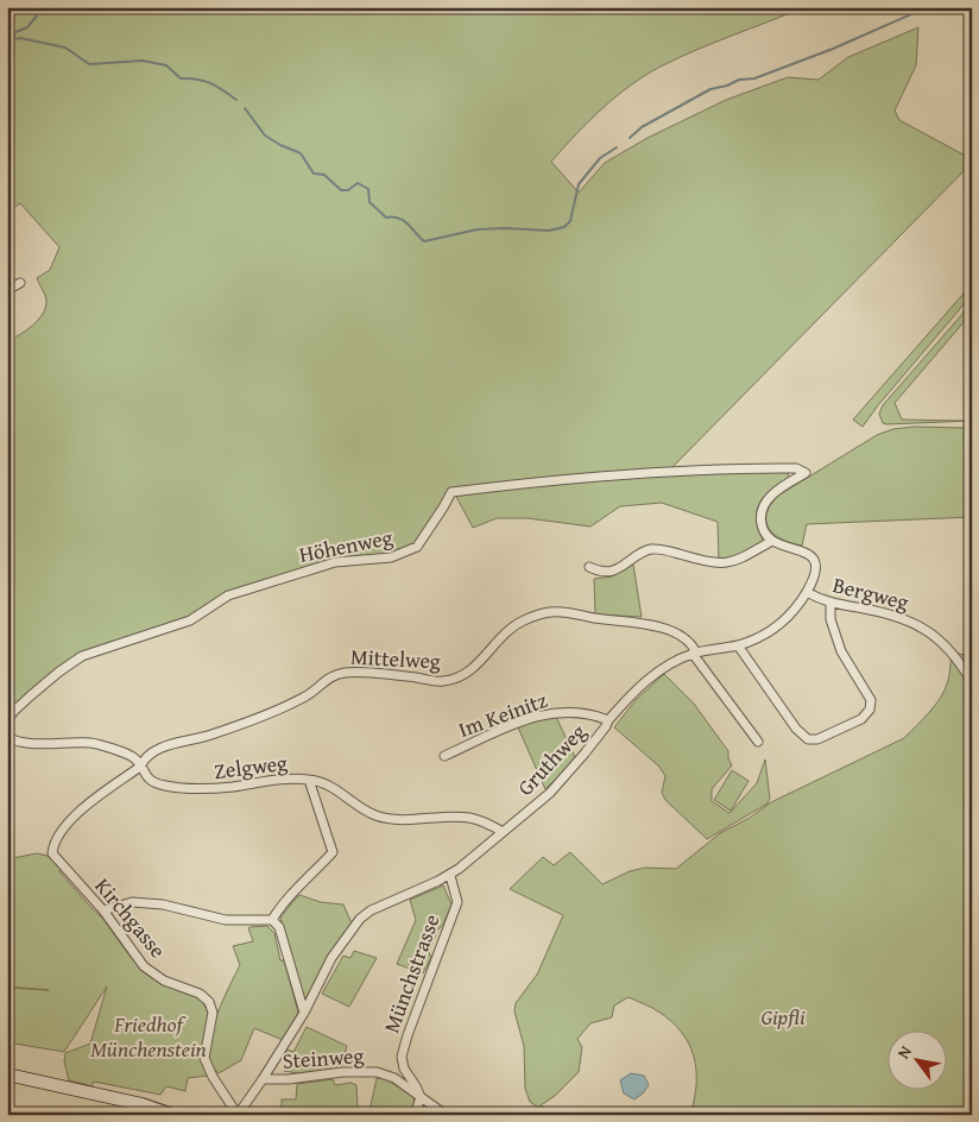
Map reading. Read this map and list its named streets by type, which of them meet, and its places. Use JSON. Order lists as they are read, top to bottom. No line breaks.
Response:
{"streets":{"street":["Höhenweg","Bergweg","Mittelweg","Im Keinitz","Gruthweg","Zelgweg","Kirchgasse","Münchstrasse","Steinweg"]},"crossings":[["Höhenweg","Gruthweg"],["Bergweg","Gruthweg"],["Mittelweg","Gruthweg"],["Mittelweg","Zelgweg"],["Mittelweg","Kirchgasse"],["Im Keinitz","Gruthweg"],["Gruthweg","Zelgweg"],["Gruthweg","Kirchgasse"],["Gruthweg","Münchstrasse"],["Gruthweg","Steinweg"],["Münchstrasse","Steinweg"]],"parks":["Gipfli","Friedhof Münchenstein"],"north":"top left"}
